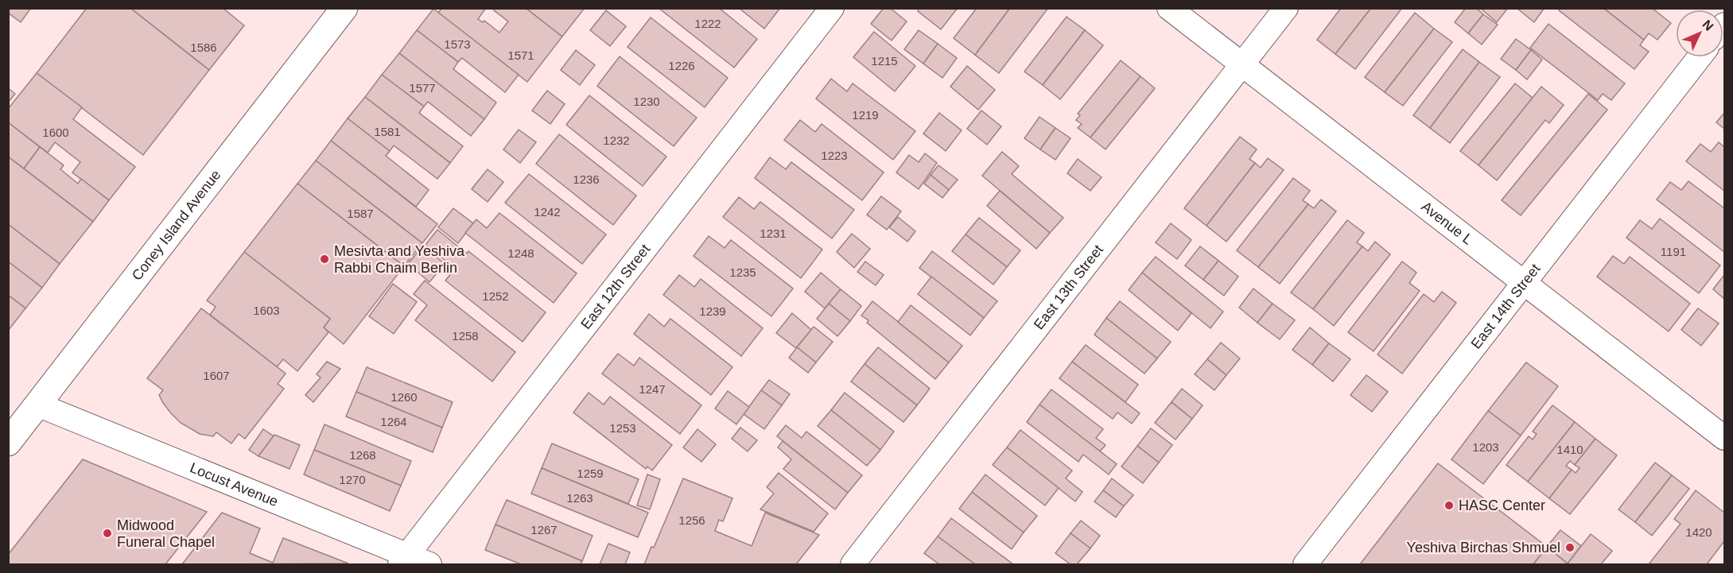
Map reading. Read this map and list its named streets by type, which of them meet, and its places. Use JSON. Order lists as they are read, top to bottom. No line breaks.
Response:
{"streets":{"main road":["Coney Island Avenue"],"street":["Avenue L","East 12th Street","East 13th Street","East 14th Street","Locust Avenue"]},"crossings":[["Avenue L","East 13th Street"],["Avenue L","East 14th Street"],["Coney Island Avenue","Locust Avenue"],["East 12th Street","Locust Avenue"]],"places":["Mesivta and Yeshiva Rabbi Chaim Berlin","HASC Center","Midwood Funeral Chapel","Yeshiva Birchas Shmuel"],"house_numbers":["1222","1573","1586","1571","1215","1226","1577","1230","1219","1581","1600","1232","1223","1236","1242","1587","1231","1191","1248","1235","1252","1603","1239","1258","1607","1247","1260","1264","1253","1203","1410","1268","1259","1270","1263","1256","1267","1420"],"north":"top right"}
